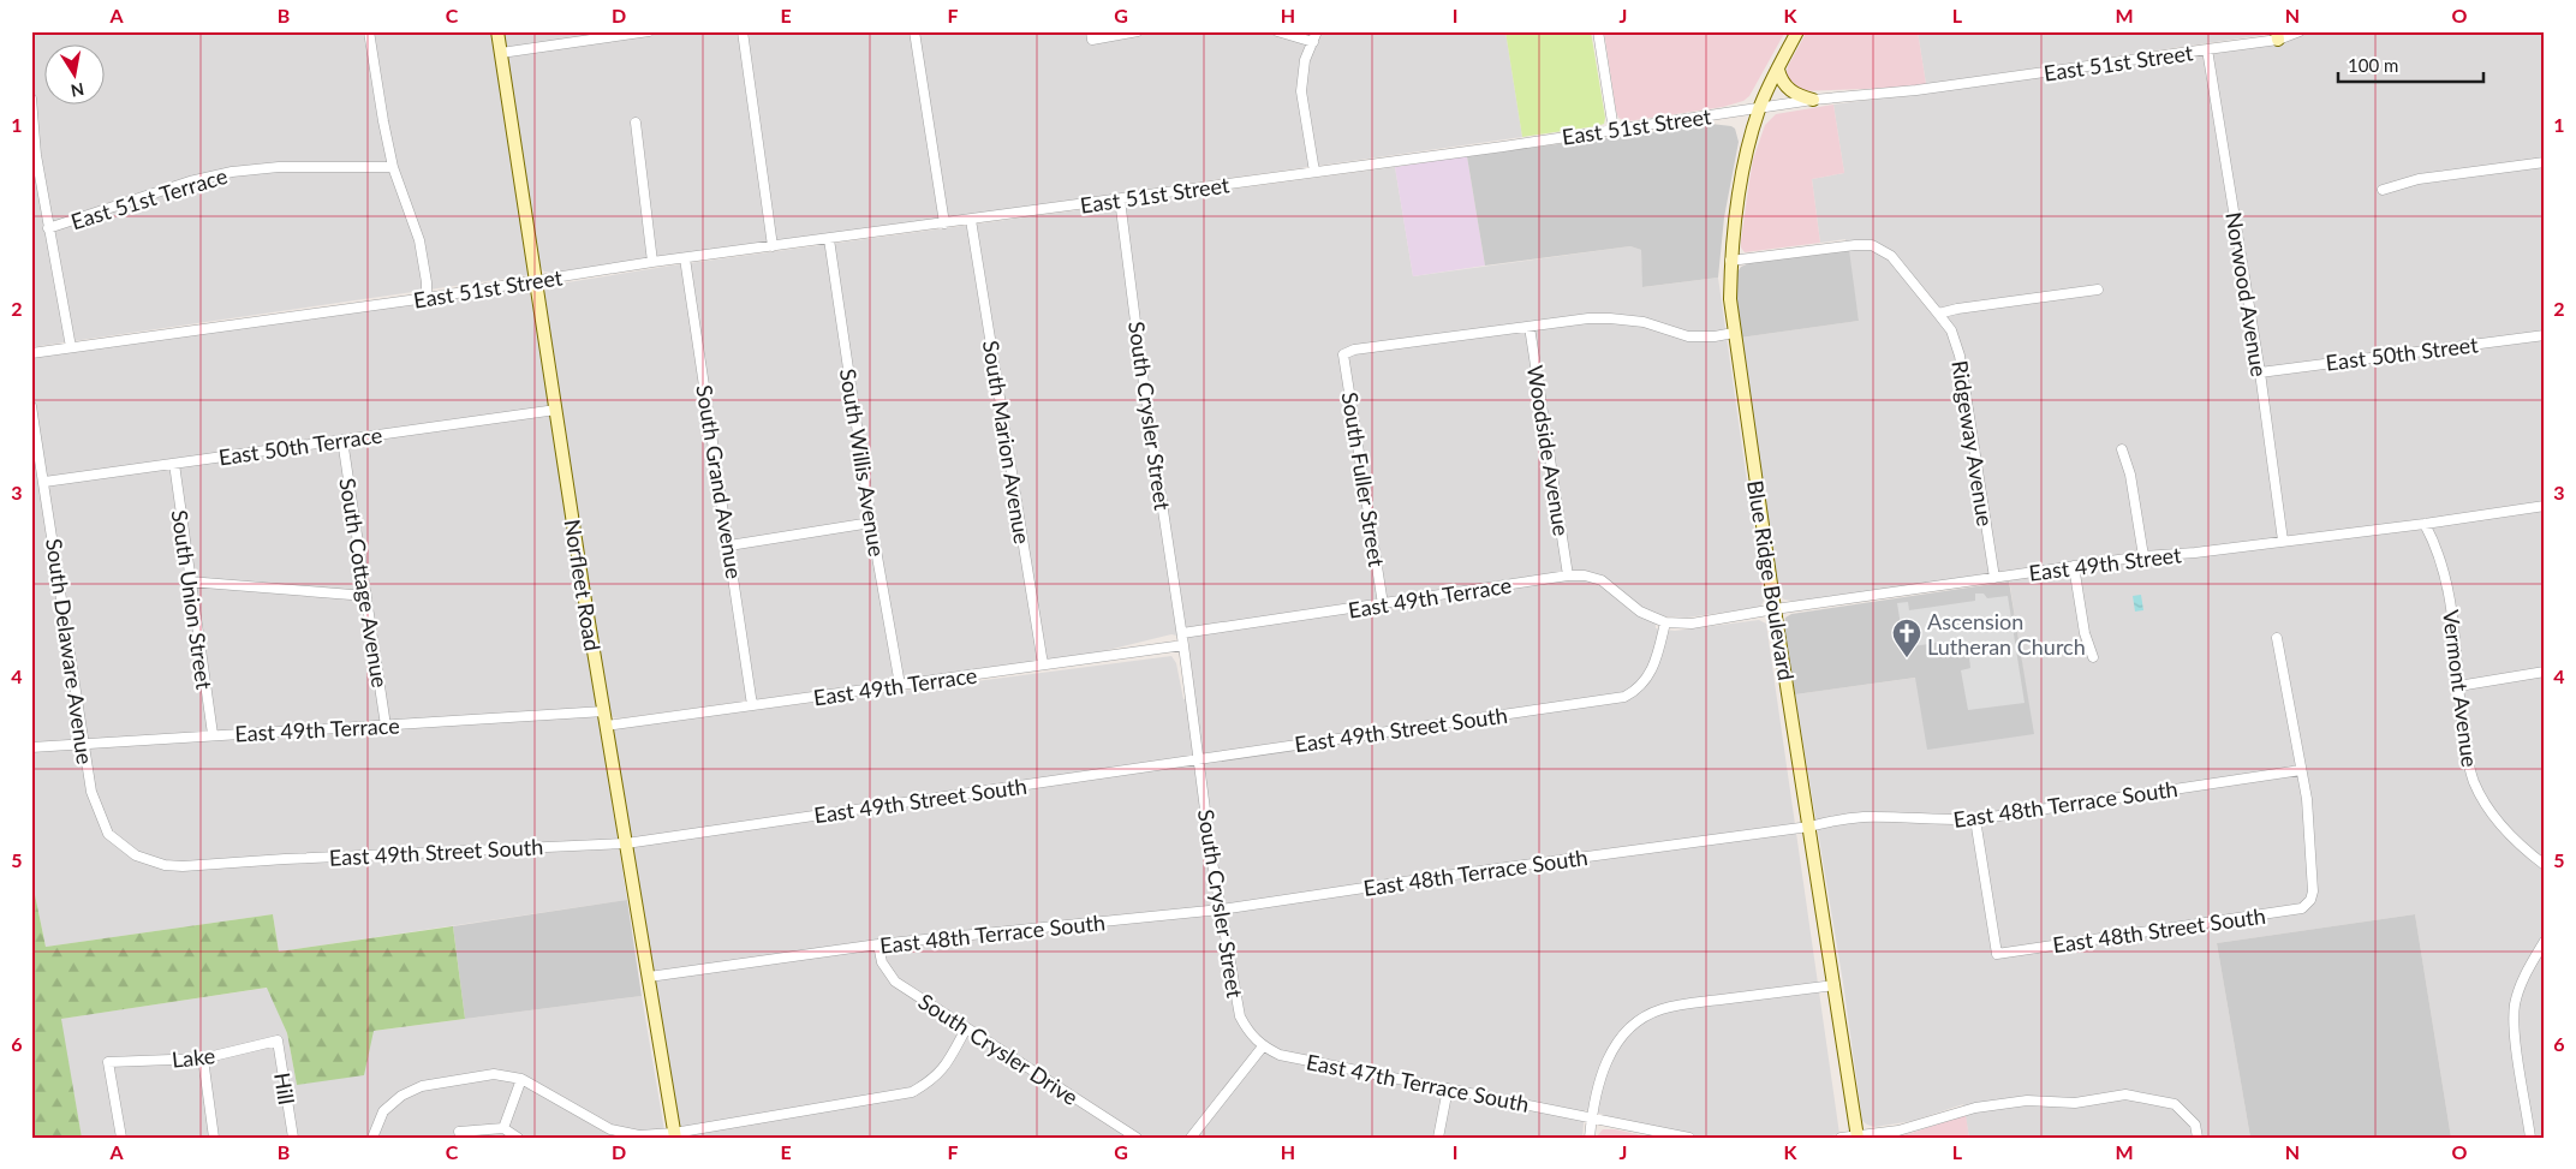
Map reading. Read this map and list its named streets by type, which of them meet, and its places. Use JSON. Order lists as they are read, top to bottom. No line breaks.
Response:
{"streets":{"street":["East 51st Street","East 51st Terrace","Norwood Avenue","East 50th Street","South Crysler Street","South Marion Avenue","Ridgeway Avenue","East 50th Terrace","Woodside Avenue","South Willis Avenue","South Fuller Street","South Grand Avenue","East 49th Street","Blue Ridge Boulevard","South Cottage Avenue","Norfleet Road","East 49th Terrace","South Union Street","South Delaware Avenue","Vermont Avenue","East 49th Street South","East 48th Terrace South","East 48th Street South","South Crysler Drive","Lake","East 47th Terrace South","Hill"]},"crossings":[["East 51st Street","Norwood Avenue"],["East 51st Street","South Crysler Street"],["East 51st Street","South Marion Avenue"],["East 51st Street","South Willis Avenue"],["East 51st Street","South Grand Avenue"],["East 51st Street","Blue Ridge Boulevard"],["East 51st Street","Norfleet Road"],["Norwood Avenue","East 50th Street"],["Norwood Avenue","East 49th Street"],["South Crysler Street","East 49th Terrace"],["South Crysler Street","East 49th Street South"],["South Crysler Street","East 48th Terrace South"],["South Crysler Street","East 47th Terrace South"],["South Marion Avenue","East 49th Terrace"],["Ridgeway Avenue","East 49th Street"],["East 50th Terrace","South Cottage Avenue"],["East 50th Terrace","Norfleet Road"],["East 50th Terrace","South Union Street"],["East 50th Terrace","South Delaware Avenue"],["Woodside Avenue","South Fuller Street"],["Woodside Avenue","East 49th Terrace"],["South Willis Avenue","East 49th Terrace"],["South Fuller Street","East 49th Terrace"],["South Grand Avenue","East 49th Terrace"],["East 49th Street","Blue Ridge Boulevard"],["East 49th Street","East 49th Terrace"],["East 49th Street","Vermont Avenue"],["East 49th Street","East 49th Street South"],["Blue Ridge Boulevard","East 48th Terrace South"],["South Cottage Avenue","East 49th Terrace"],["Norfleet Road","East 49th Terrace"],["Norfleet Road","East 49th Street South"],["Norfleet Road","East 48th Terrace South"],["East 49th Terrace","South Union Street"],["East 49th Terrace","South Delaware Avenue"],["East 49th Terrace","East 49th Street South"],["South Delaware Avenue","East 49th Street South"],["East 48th Terrace South","East 48th Street South"],["East 48th Terrace South","South Crysler Drive"],["Lake","Hill"]],"places":{"church":["Ascension Lutheran Church"]},"scale_bar":"100 m","north":"bottom","grid":{"columns":["A","B","C","D","E","F","G","H","I","J","K","L","M","N","O"],"rows":["1","2","3","4","5","6"]}}
